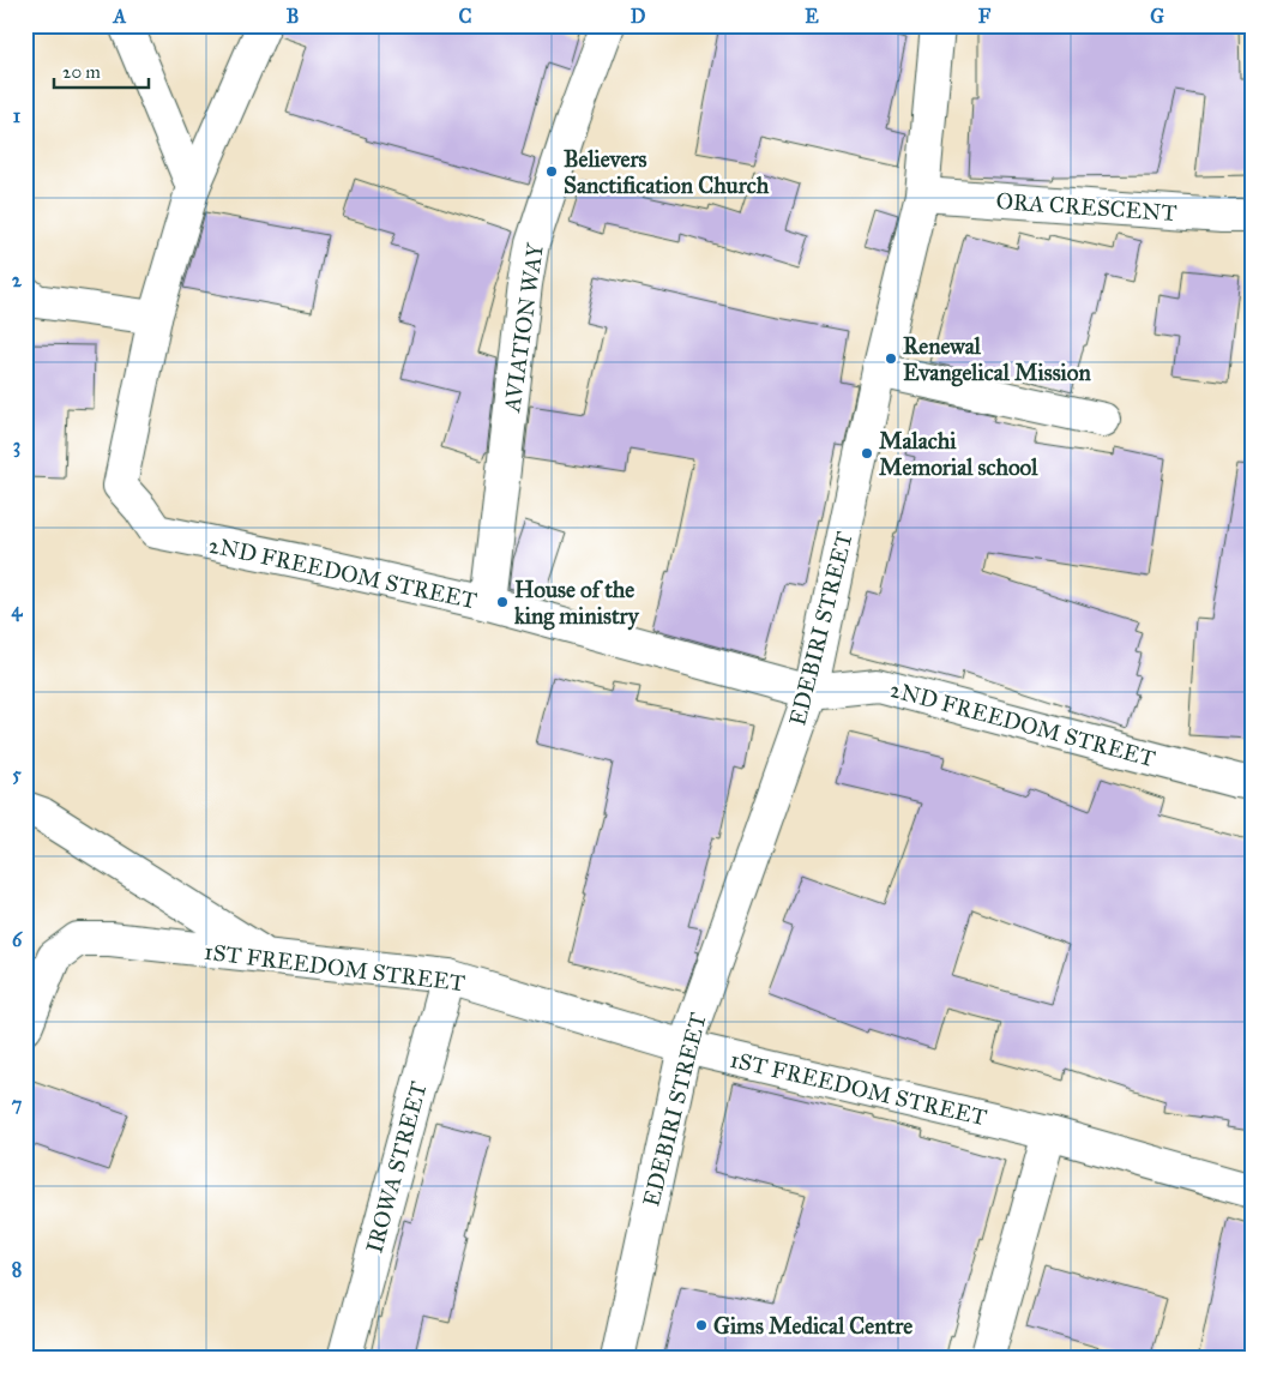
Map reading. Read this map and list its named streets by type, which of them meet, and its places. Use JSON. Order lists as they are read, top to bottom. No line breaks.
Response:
{"streets":{"street":["ORA CRESCENT","AVIATION WAY","2ND FREEDOM STREET","EDEBIRI STREET","1ST FREEDOM STREET","IROWA STREET"]},"crossings":[["ORA CRESCENT","EDEBIRI STREET"],["AVIATION WAY","2ND FREEDOM STREET"],["2ND FREEDOM STREET","EDEBIRI STREET"],["EDEBIRI STREET","1ST FREEDOM STREET"],["1ST FREEDOM STREET","IROWA STREET"]],"places":["Believers Sanctification Church","Renewal Evangelical Mission","Malachi Memorial school","House of the king ministry","Gims Medical Centre"],"scale_bar":"20 m","grid":{"columns":["A","B","C","D","E","F","G"],"rows":["1","2","3","4","5","6","7","8"]}}
